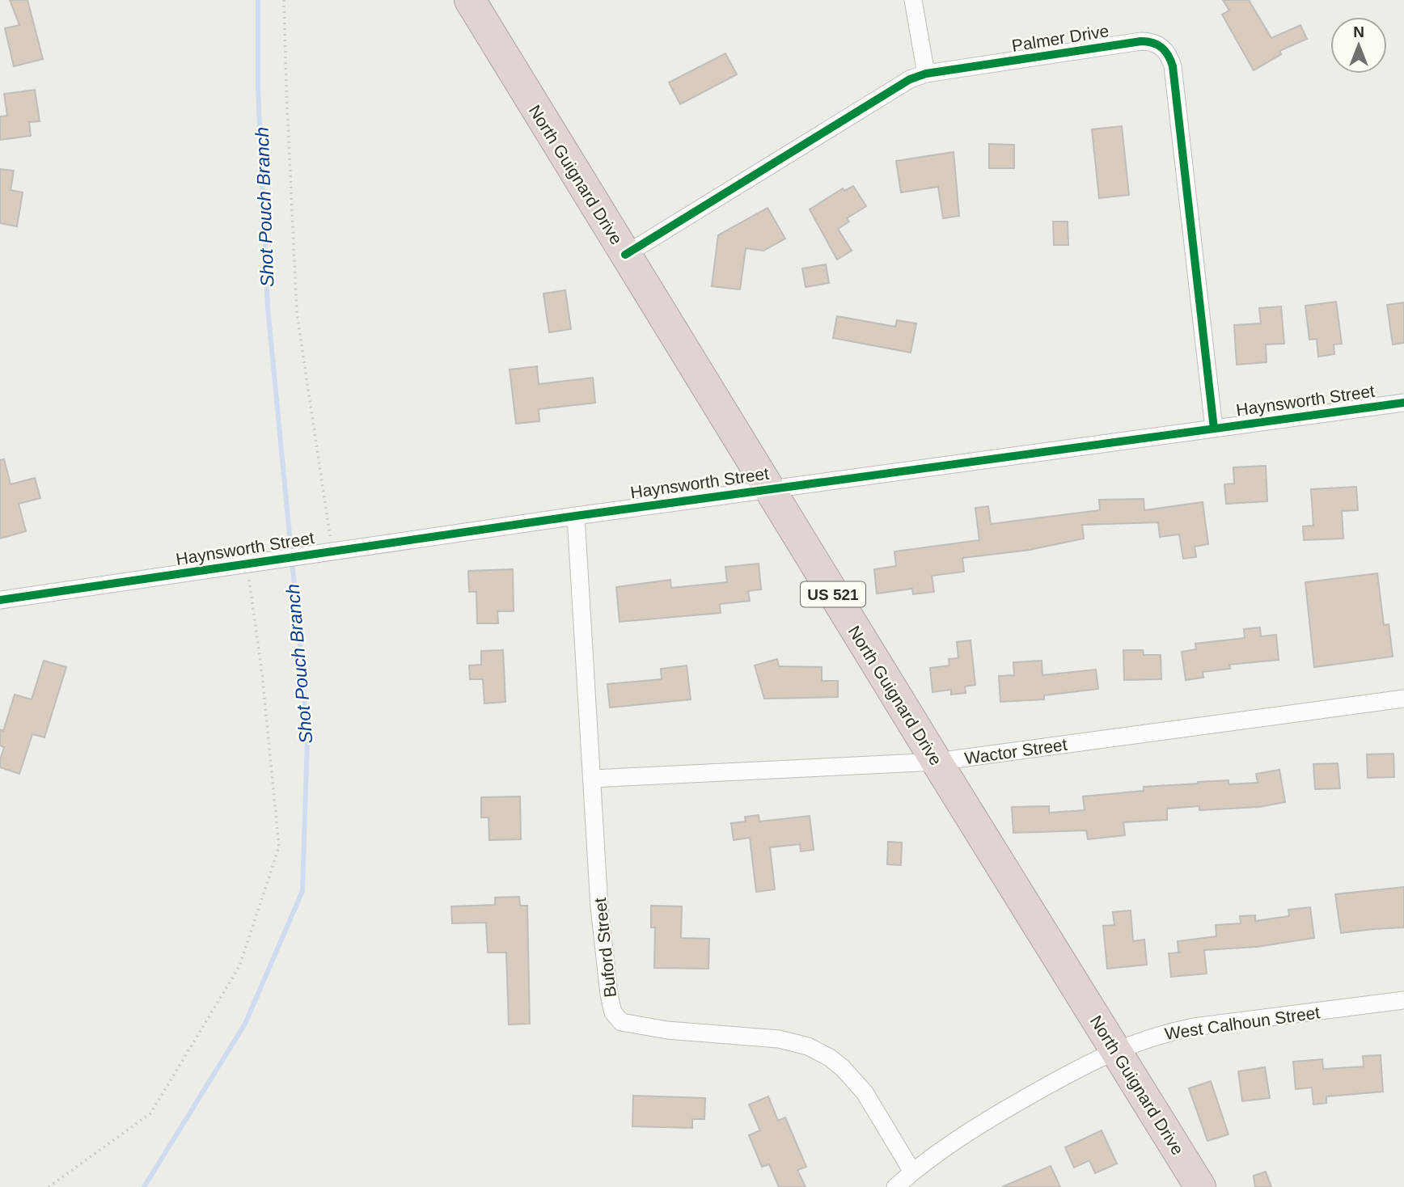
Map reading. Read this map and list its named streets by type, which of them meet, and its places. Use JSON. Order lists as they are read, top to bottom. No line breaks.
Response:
{"streets":{"highway":["North Guignard Drive","US 521"],"street":["Palmer Drive","Haynsworth Street","Wactor Street","Buford Street","West Calhoun Street"]},"crossings":[["Palmer Drive","North Guignard Drive"],["Palmer Drive","Haynsworth Street"],["North Guignard Drive","Haynsworth Street"],["North Guignard Drive","Wactor Street"],["North Guignard Drive","West Calhoun Street"],["Haynsworth Street","Buford Street"],["Wactor Street","Buford Street"],["Buford Street","West Calhoun Street"]],"water":["Shot Pouch Branch"],"north":"top"}
